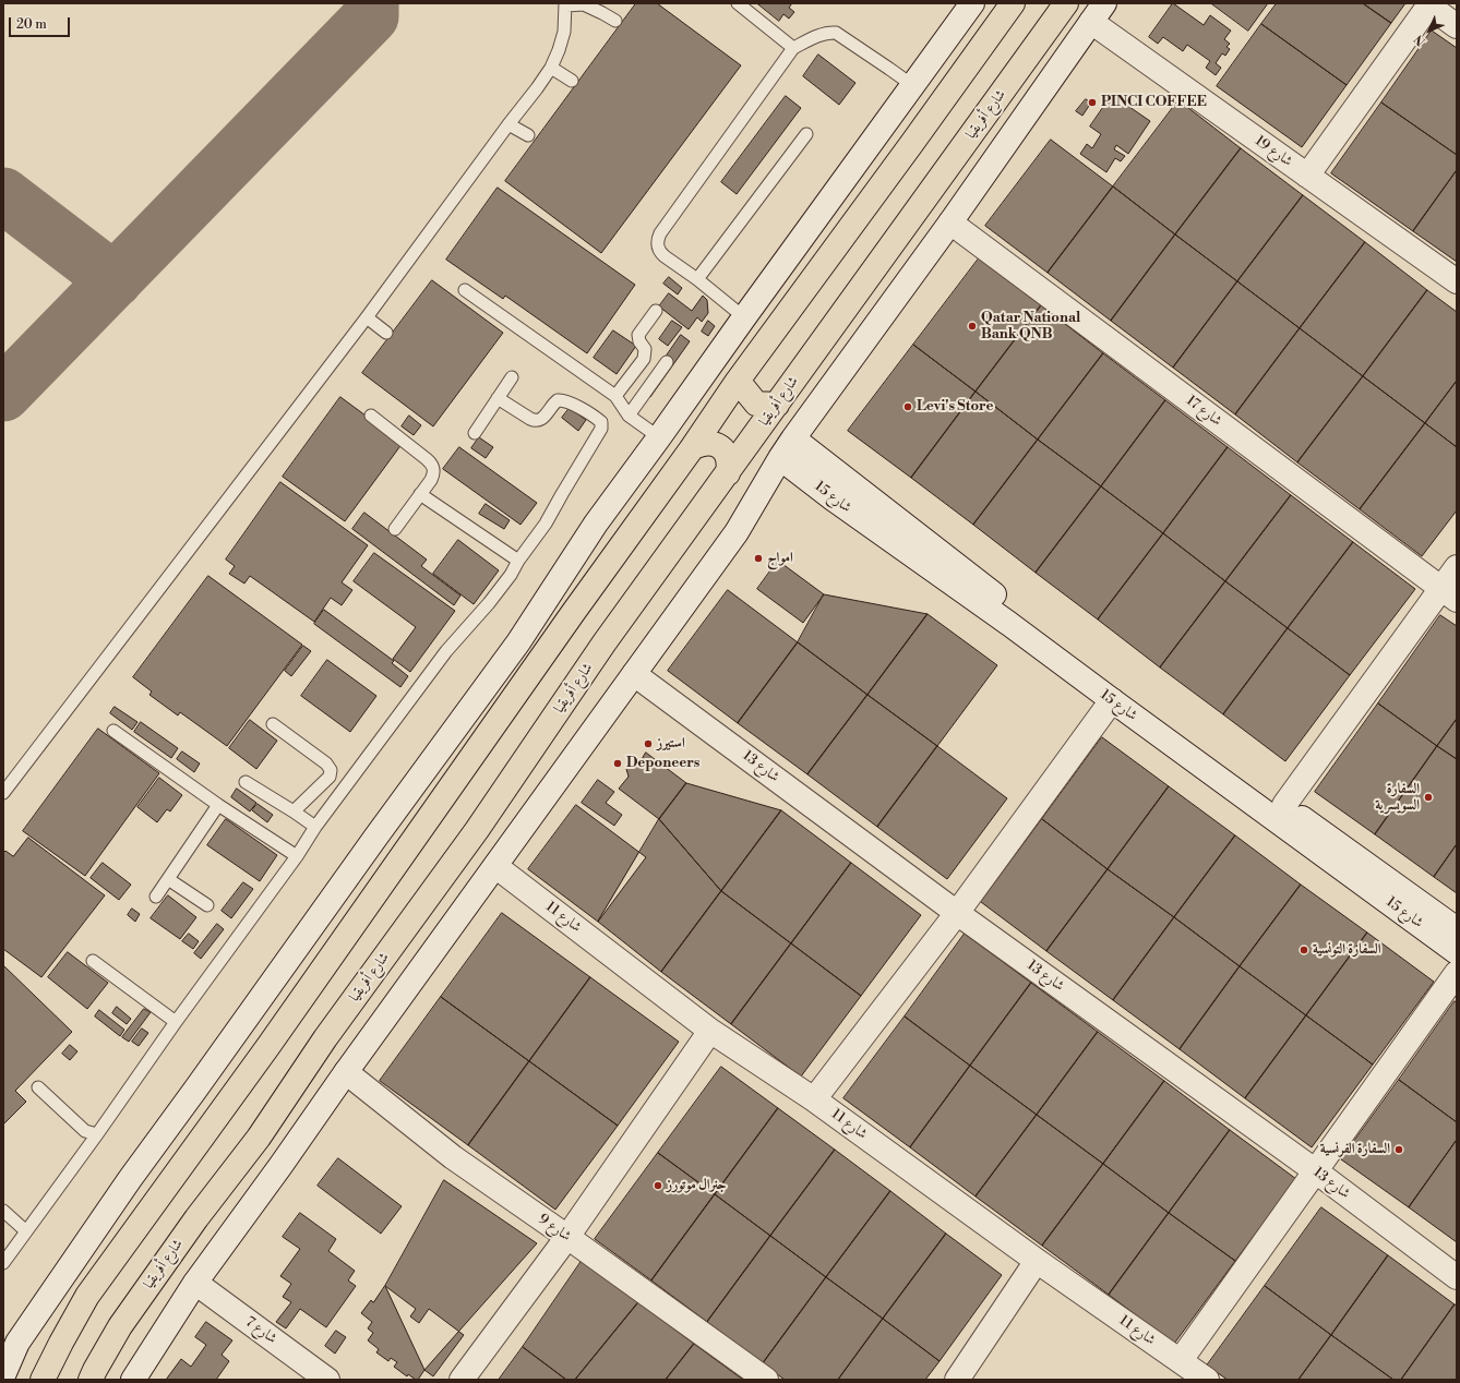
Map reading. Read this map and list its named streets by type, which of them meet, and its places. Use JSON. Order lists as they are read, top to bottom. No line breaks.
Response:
{"streets":{"highway":["شارع أفريقيا"],"street":["شارع 19","شارع 17","شارع 15","شارع 13","شارع 11","شارع 9","شارع 7"]},"places":["PINCI COFFEE","Qatar National Bank QNB","Levi's Store","امواج","استيرز","Deponeers","السفارة السويسرية","السفارة التونسية","السفارة الفرنسية","جنرال موتورز"],"scale_bar":"20 m","north":"bottom left"}
